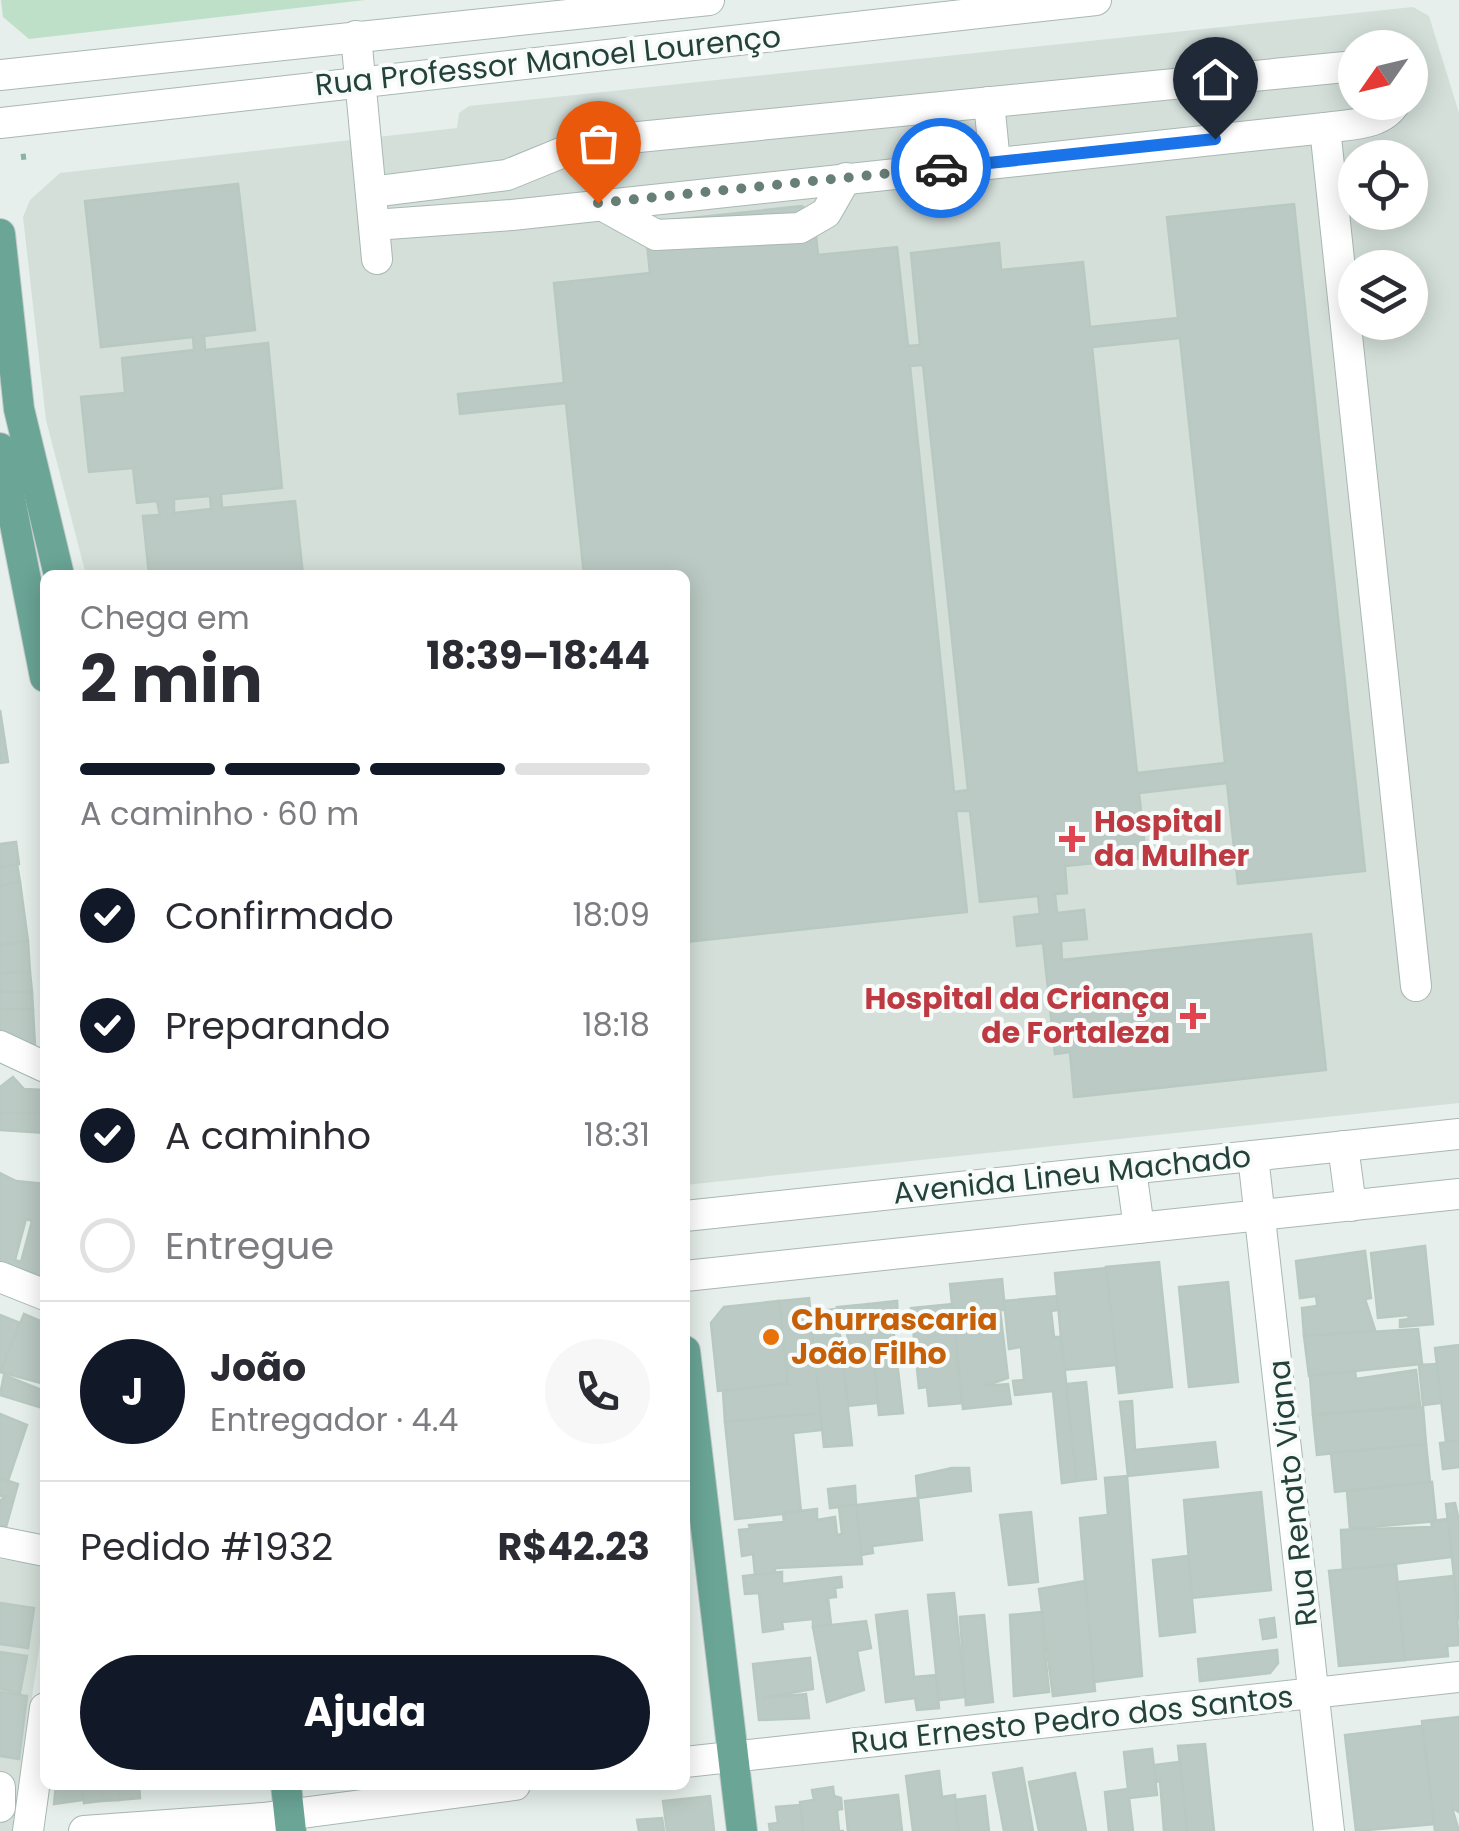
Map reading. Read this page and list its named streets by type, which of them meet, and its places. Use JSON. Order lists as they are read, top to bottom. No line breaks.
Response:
{"streets":{"street":["Rua Professor Manoel Lourenço","Avenida Lineu Machado","Rua Renato Viana","Rua Ernesto Pedro dos Santos"]},"crossings":[["Avenida Lineu Machado","Rua Renato Viana"],["Rua Renato Viana","Rua Ernesto Pedro dos Santos"]],"places":{"health":["Hospital da Mulher","Hospital da Criança de Fortaleza"],"other":["Churrascaria João Filho"]},"north":"bottom left","page":{"heading":["2 min","Chega em","18:39–18:44"],"panel":["João","Entregador · 4.4","Pedido #1932","R$42.23"],"bar":"A caminho · 60 m","list":[["Confirmado","18:09"],["Preparando","18:18"],["A caminho","18:31"],"Entregue"],"round":"J","buttons":"Ajuda"}}
